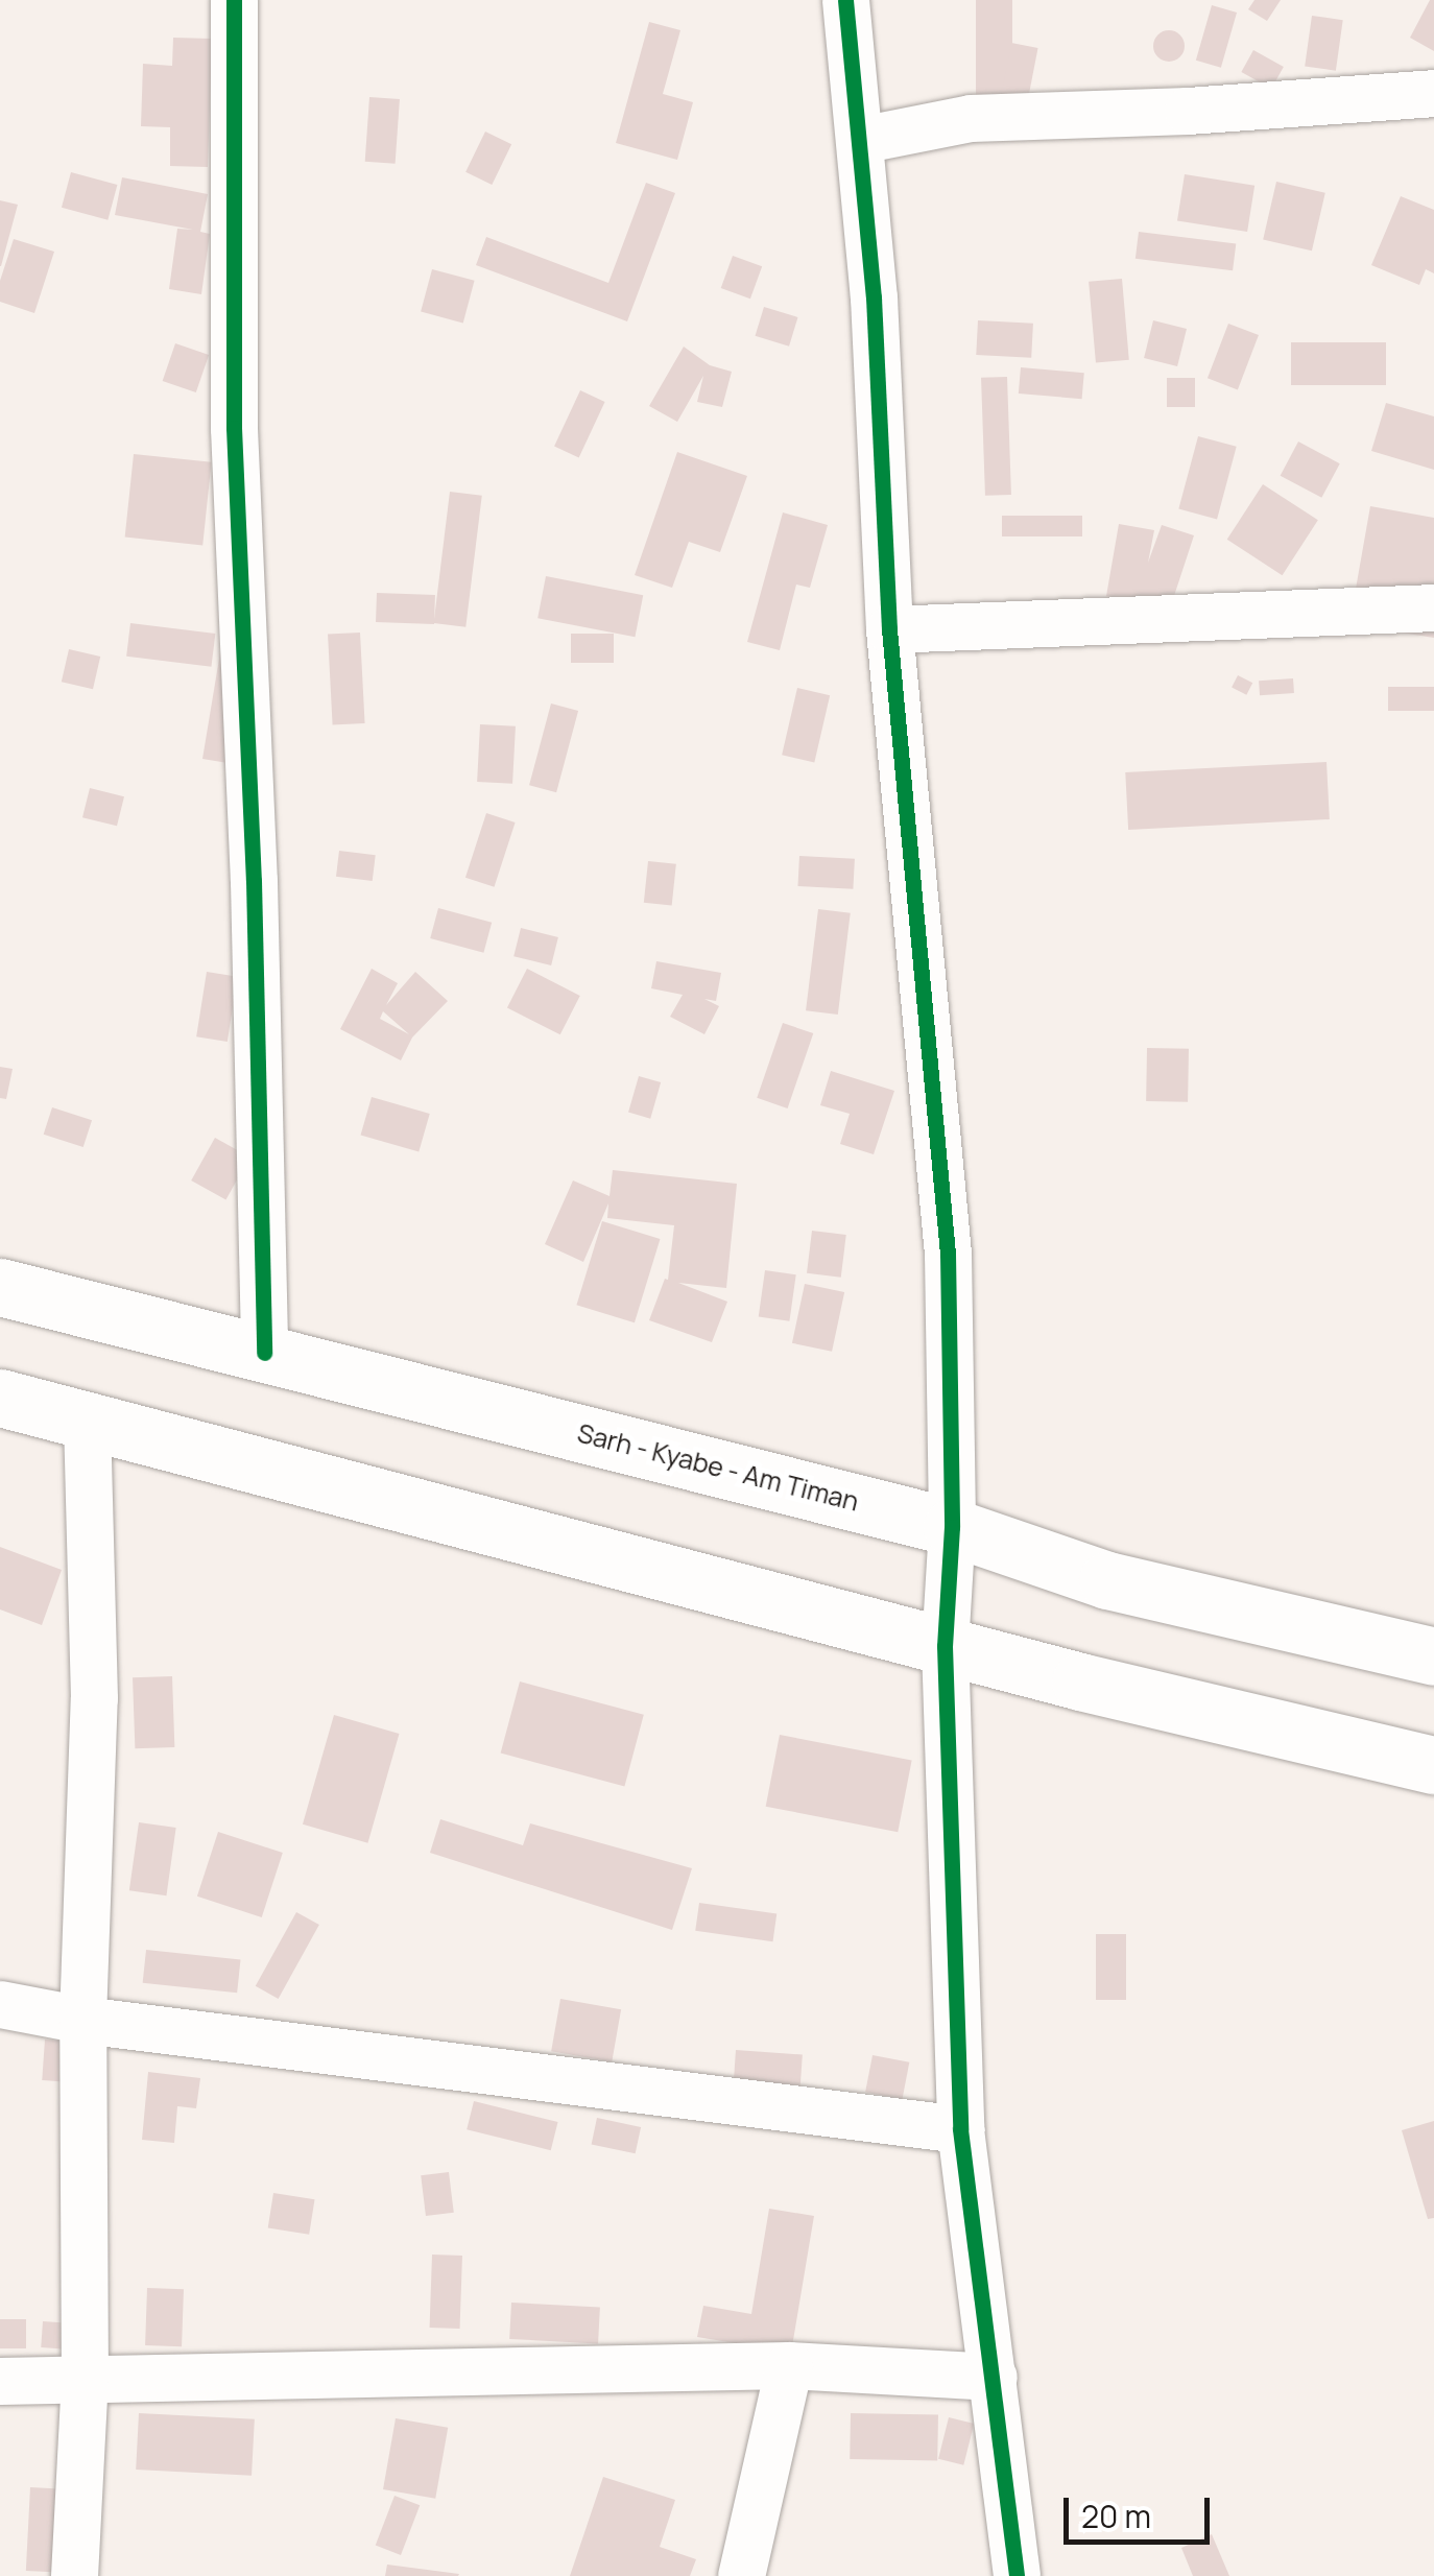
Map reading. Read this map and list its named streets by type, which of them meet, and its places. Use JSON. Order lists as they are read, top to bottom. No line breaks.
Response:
{"streets":{"highway":["Sarh - Kyabe - Am Timan"]},"scale_bar":"20 m"}
